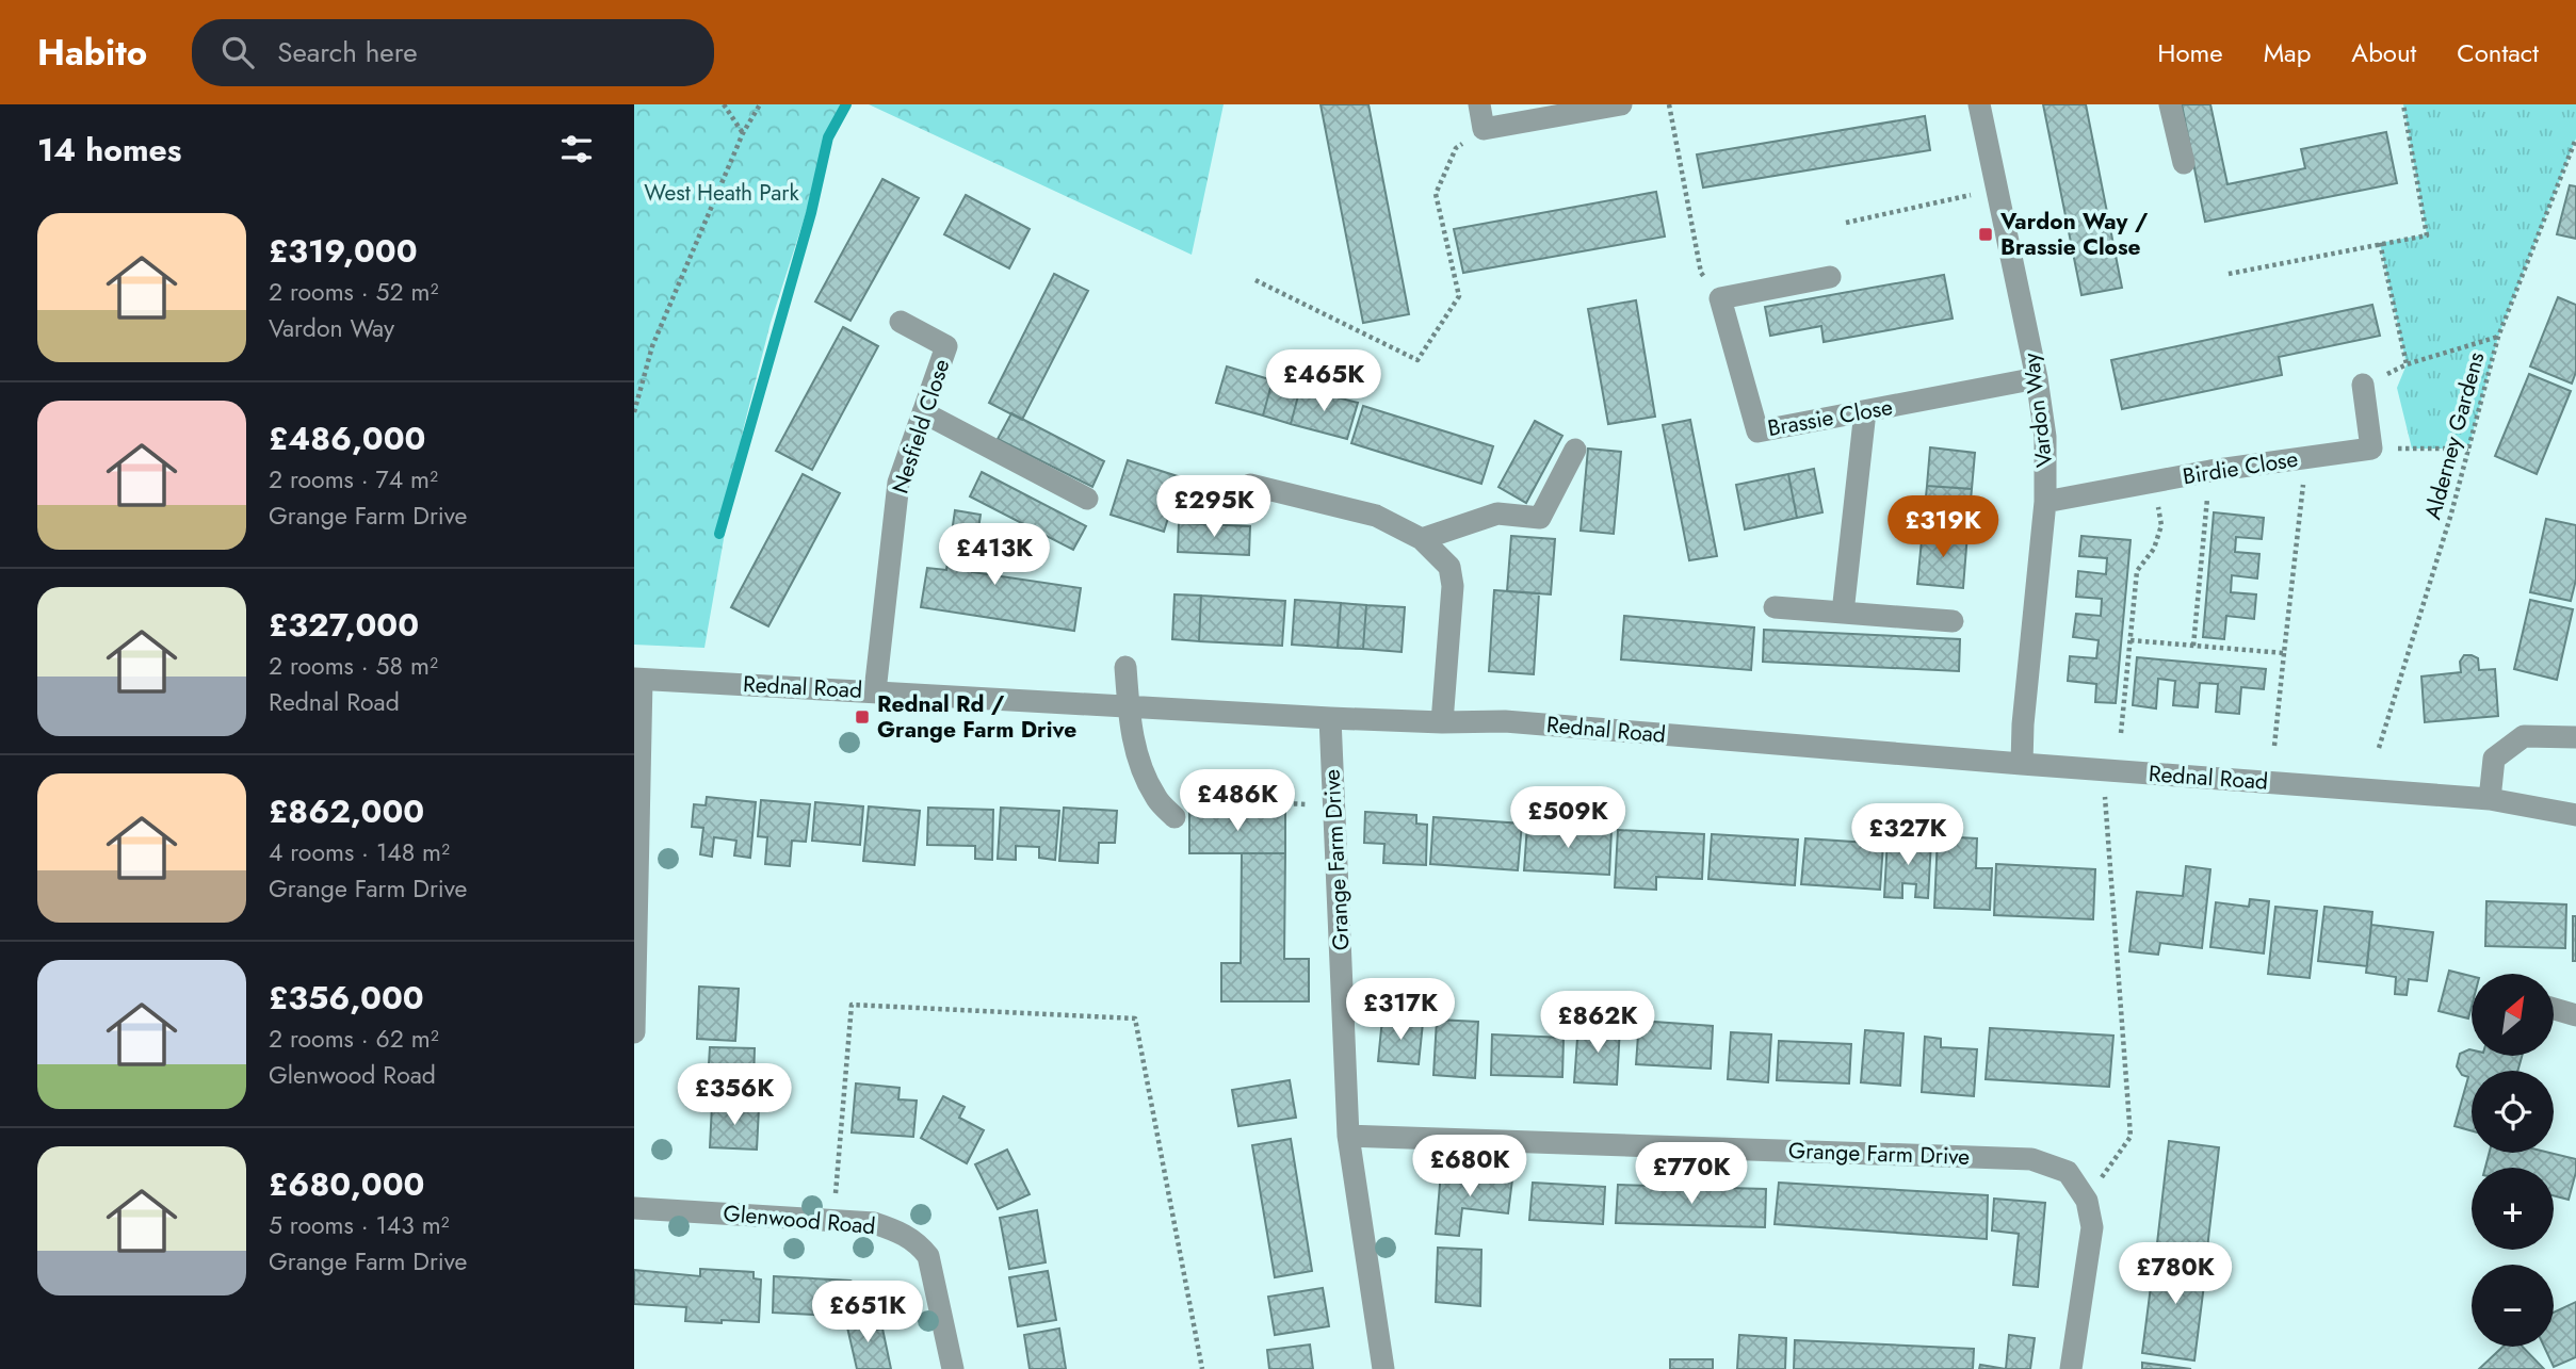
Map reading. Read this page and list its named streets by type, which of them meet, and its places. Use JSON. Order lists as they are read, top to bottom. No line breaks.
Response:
{"streets":{"street":["Vardon Way","Brassie Close","Nesfield Close","Birdie Close","Rednal Road","Grange Farm Drive","Glenwood Road"],"path":["Alderney Gardens"]},"crossings":[["Vardon Way","Brassie Close"],["Vardon Way","Birdie Close"],["Vardon Way","Rednal Road"],["Nesfield Close","Rednal Road"],["Rednal Road","Grange Farm Drive"]],"parks":["West Heath Park"],"places":{"transit":["Vardon Way / Brassie Close","Rednal Rd / Grange Farm Drive"]},"north":"top right","page":{"header":"Habito","search":"Search here","nav":["Home","Map","About","Contact"],"heading":"14 homes","list":[{"name":"£319,000","note":"2 rooms · 52 m² · Vardon Way"},{"name":"£486,000","note":"2 rooms · 74 m² · Grange Farm Drive"},{"name":"£327,000","note":"2 rooms · 58 m² · Rednal Road"},{"name":"£862,000","note":"4 rooms · 148 m² · Grange Farm Drive"},{"name":"£356,000","note":"2 rooms · 62 m² · Glenwood Road"},{"name":"£680,000","note":"5 rooms · 143 m² · Grange Farm Drive"}],"price":["£465K","£295K","£319K","£413K","£486K","£509K","£327K","£317K","£862K","£356K","£680K","£770K","£780K","£651K"],"map_buttons":["+","−"]}}
